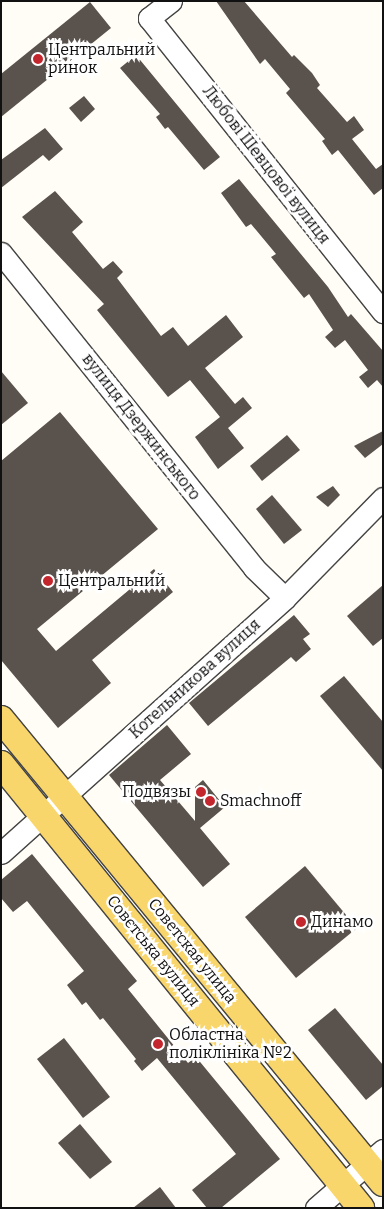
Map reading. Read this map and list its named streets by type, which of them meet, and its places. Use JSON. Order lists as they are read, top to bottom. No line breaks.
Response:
{"streets":{"main road":["Совєтська вулиця","Советская улица"],"street":["Любові Шевцової вулиця","вулиця Дзержинського","Котельникова вулиця"]},"crossings":[["вулиця Дзержинського","Котельникова вулиця"],["Котельникова вулиця","Совєтська вулиця"],["Котельникова вулиця","Советская улица"]],"places":["Центральний ринок","Центральний","Подвязы","Smachnoff","Динамо","Областна поліклініка №2"]}
